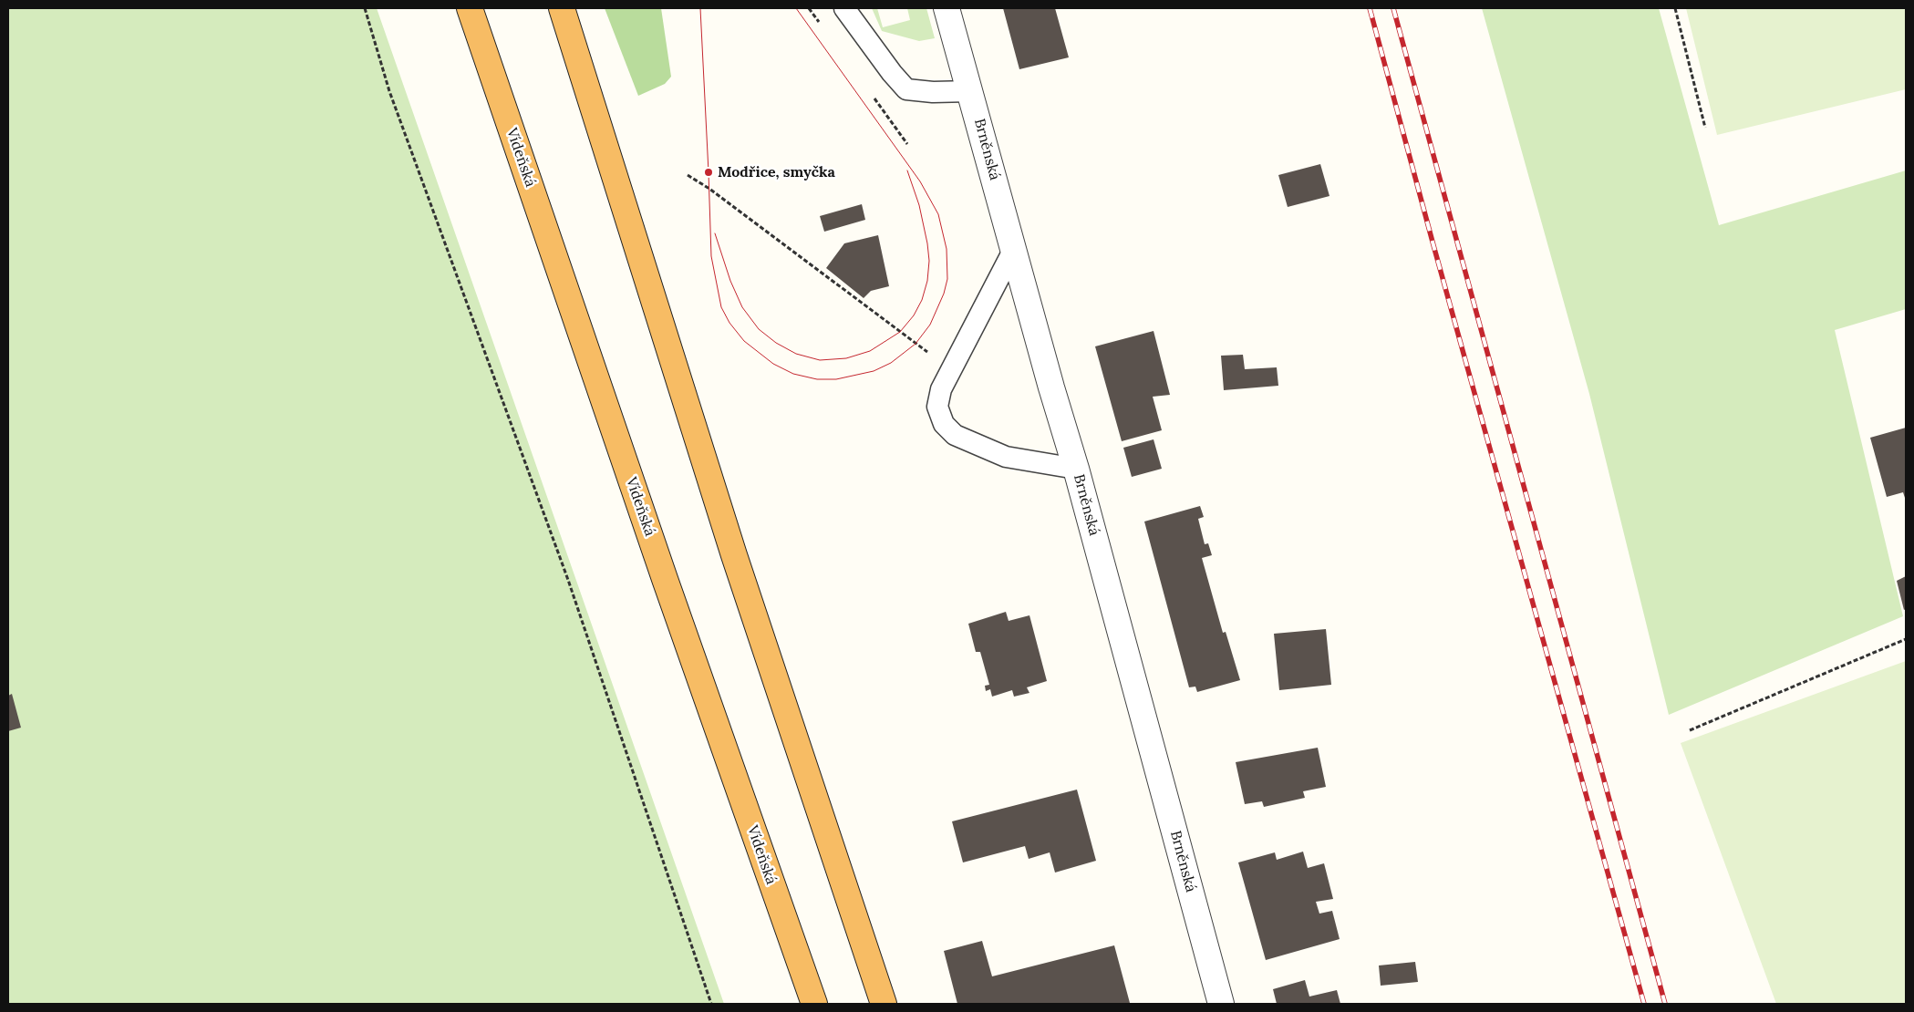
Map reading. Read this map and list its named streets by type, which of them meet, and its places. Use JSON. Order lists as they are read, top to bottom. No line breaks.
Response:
{"streets":{"highway":["Vídeňská"],"street":["Brněnská"]},"places":["Modřice, smyčka"]}
